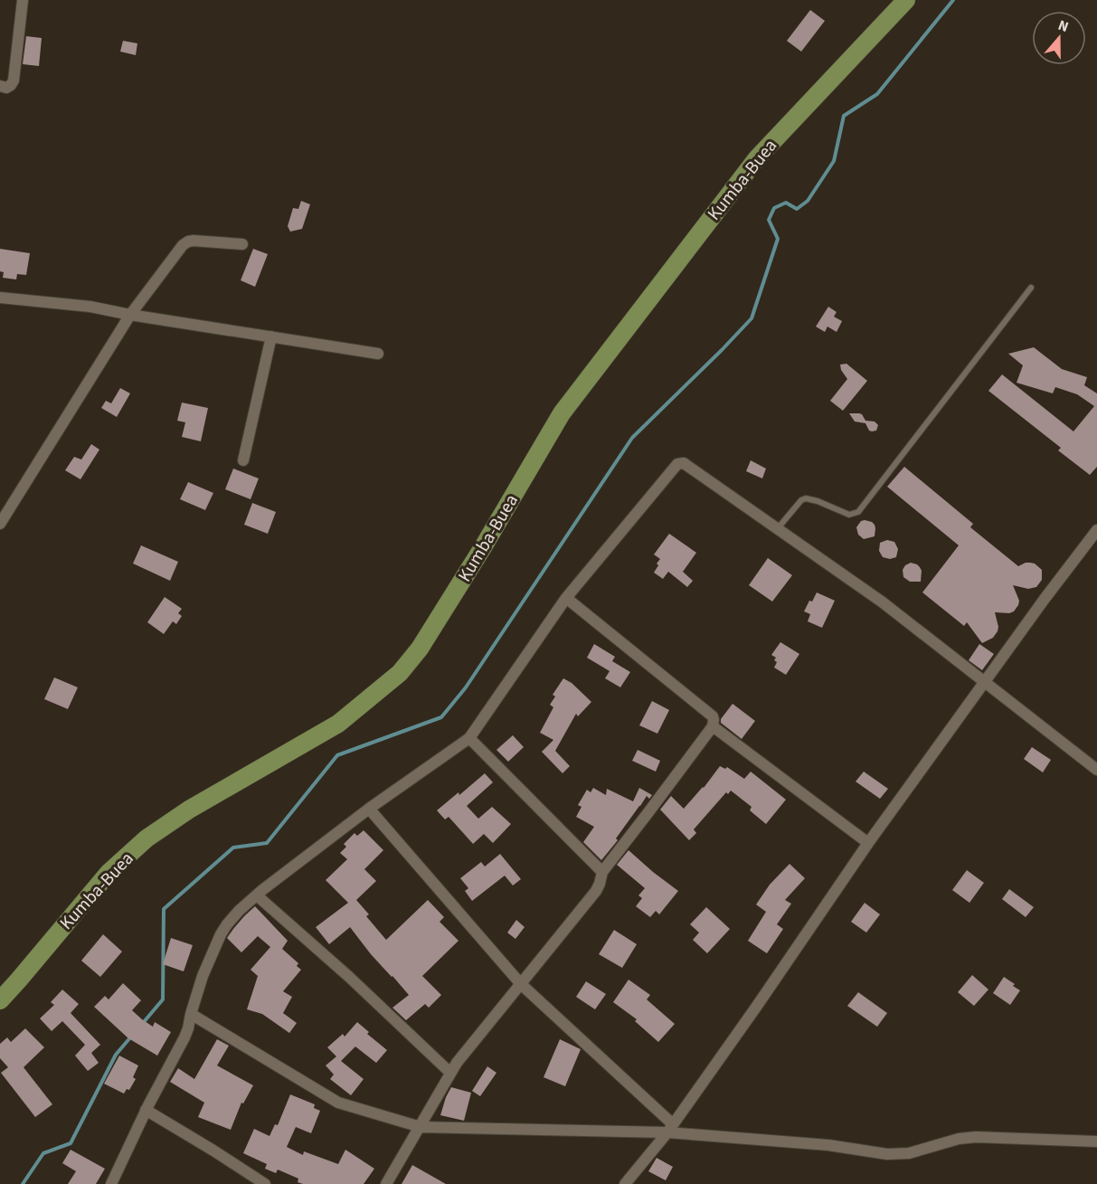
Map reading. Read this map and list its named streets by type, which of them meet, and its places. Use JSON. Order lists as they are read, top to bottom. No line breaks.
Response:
{"streets":{"highway":["Kumba-Buea"]},"north":"top"}
